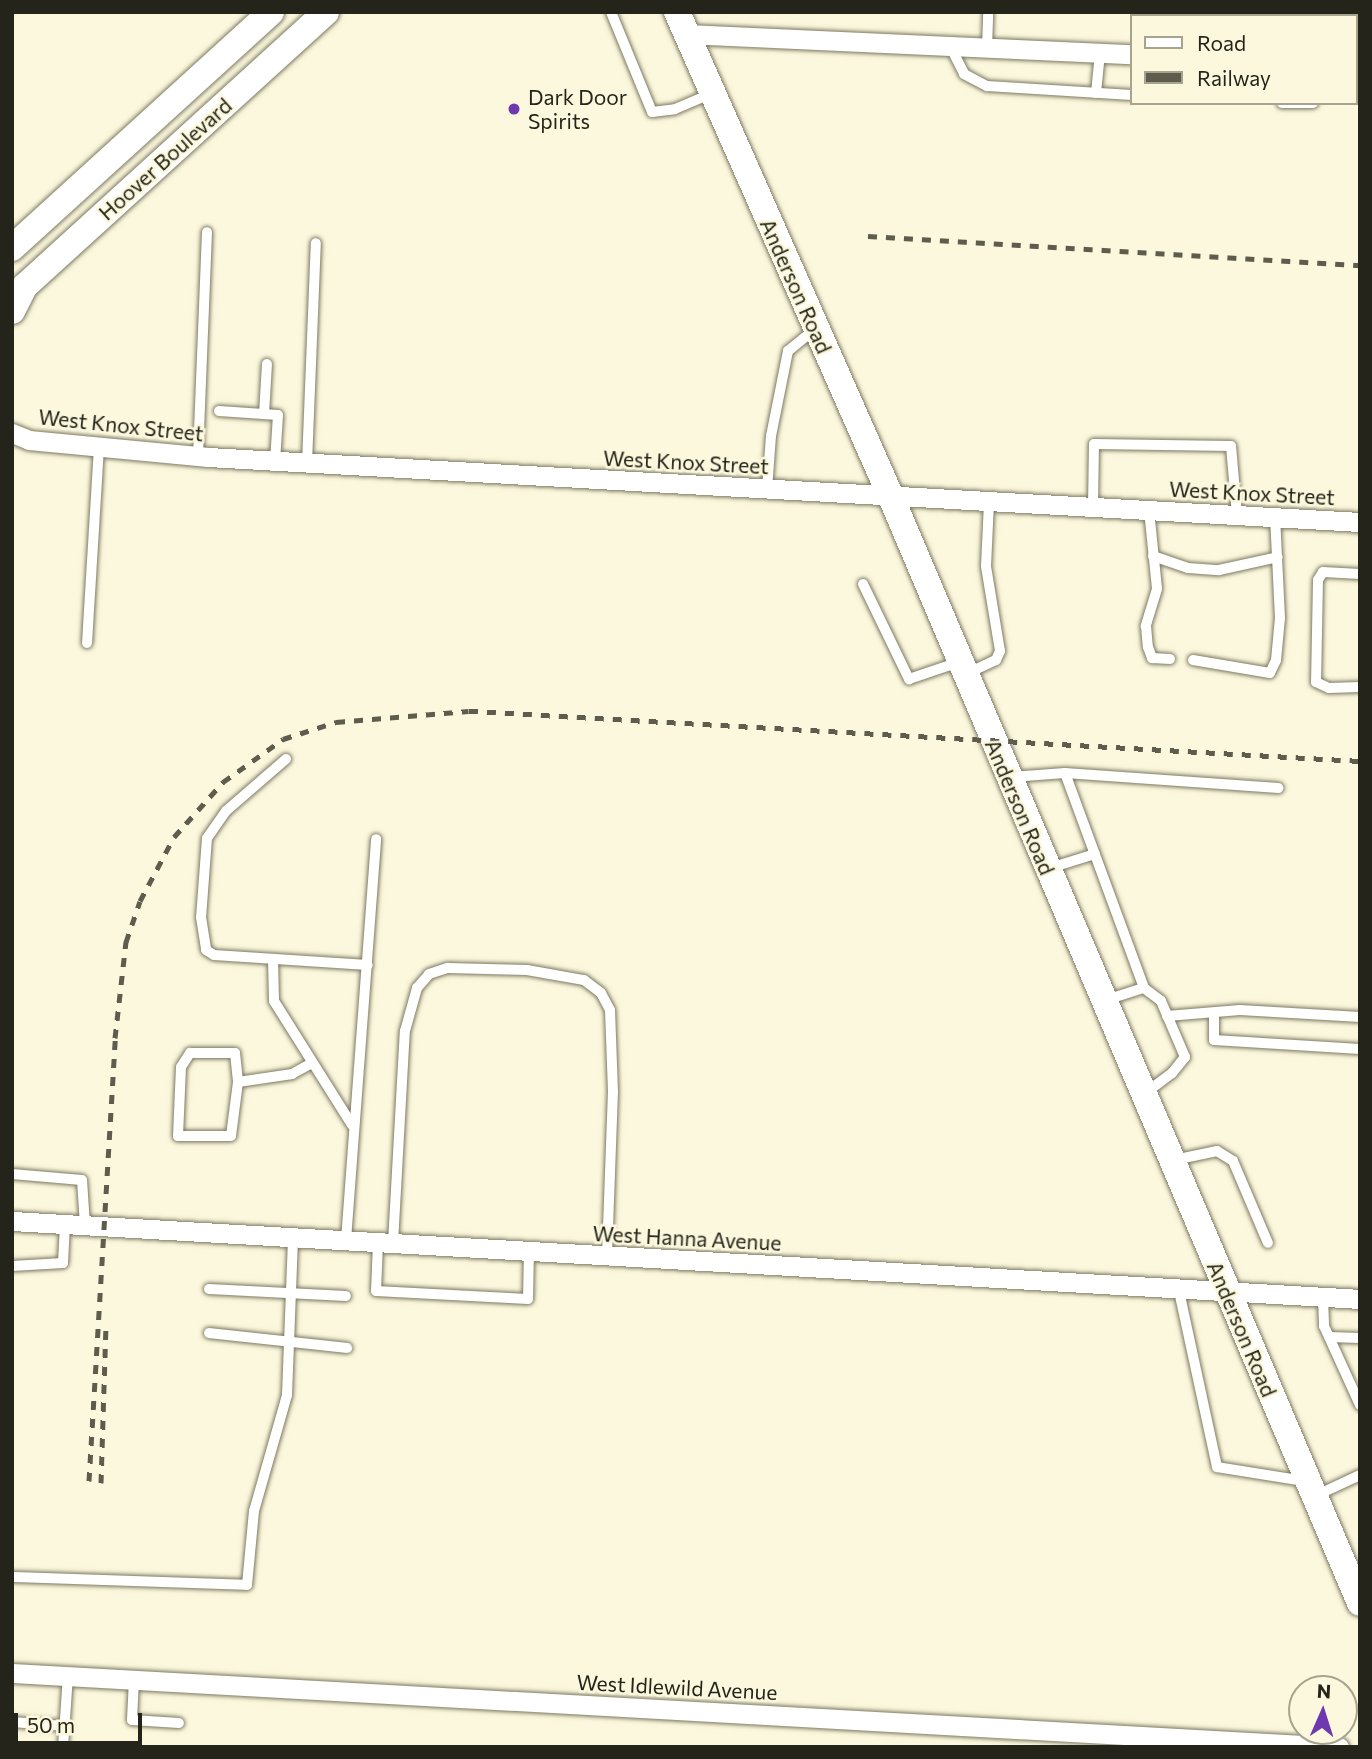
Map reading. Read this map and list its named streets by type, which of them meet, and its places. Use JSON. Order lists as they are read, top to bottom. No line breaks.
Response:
{"streets":{"street":["Hoover Boulevard","Anderson Road","West Knox Street","West Hanna Avenue","West Idlewild Avenue"]},"crossings":[["Anderson Road","West Knox Street"],["Anderson Road","West Hanna Avenue"]],"places":["Dark Door Spirits"],"legend":["Road","Railway"],"scale_bar":"50 m","north":"top"}
